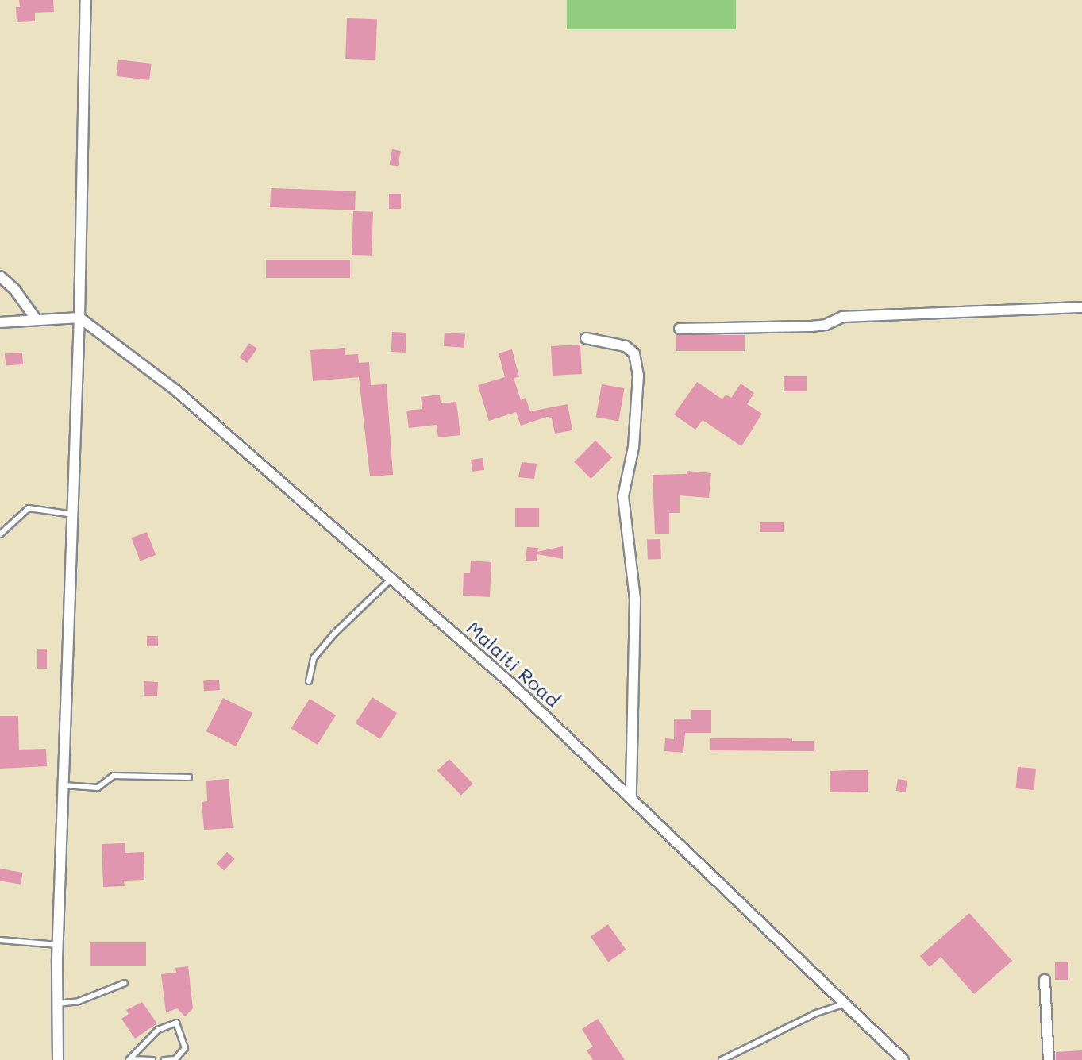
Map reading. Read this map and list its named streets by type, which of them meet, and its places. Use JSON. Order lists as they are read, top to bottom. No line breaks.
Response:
{"streets":{"street":["Malaiti Road"]}}
